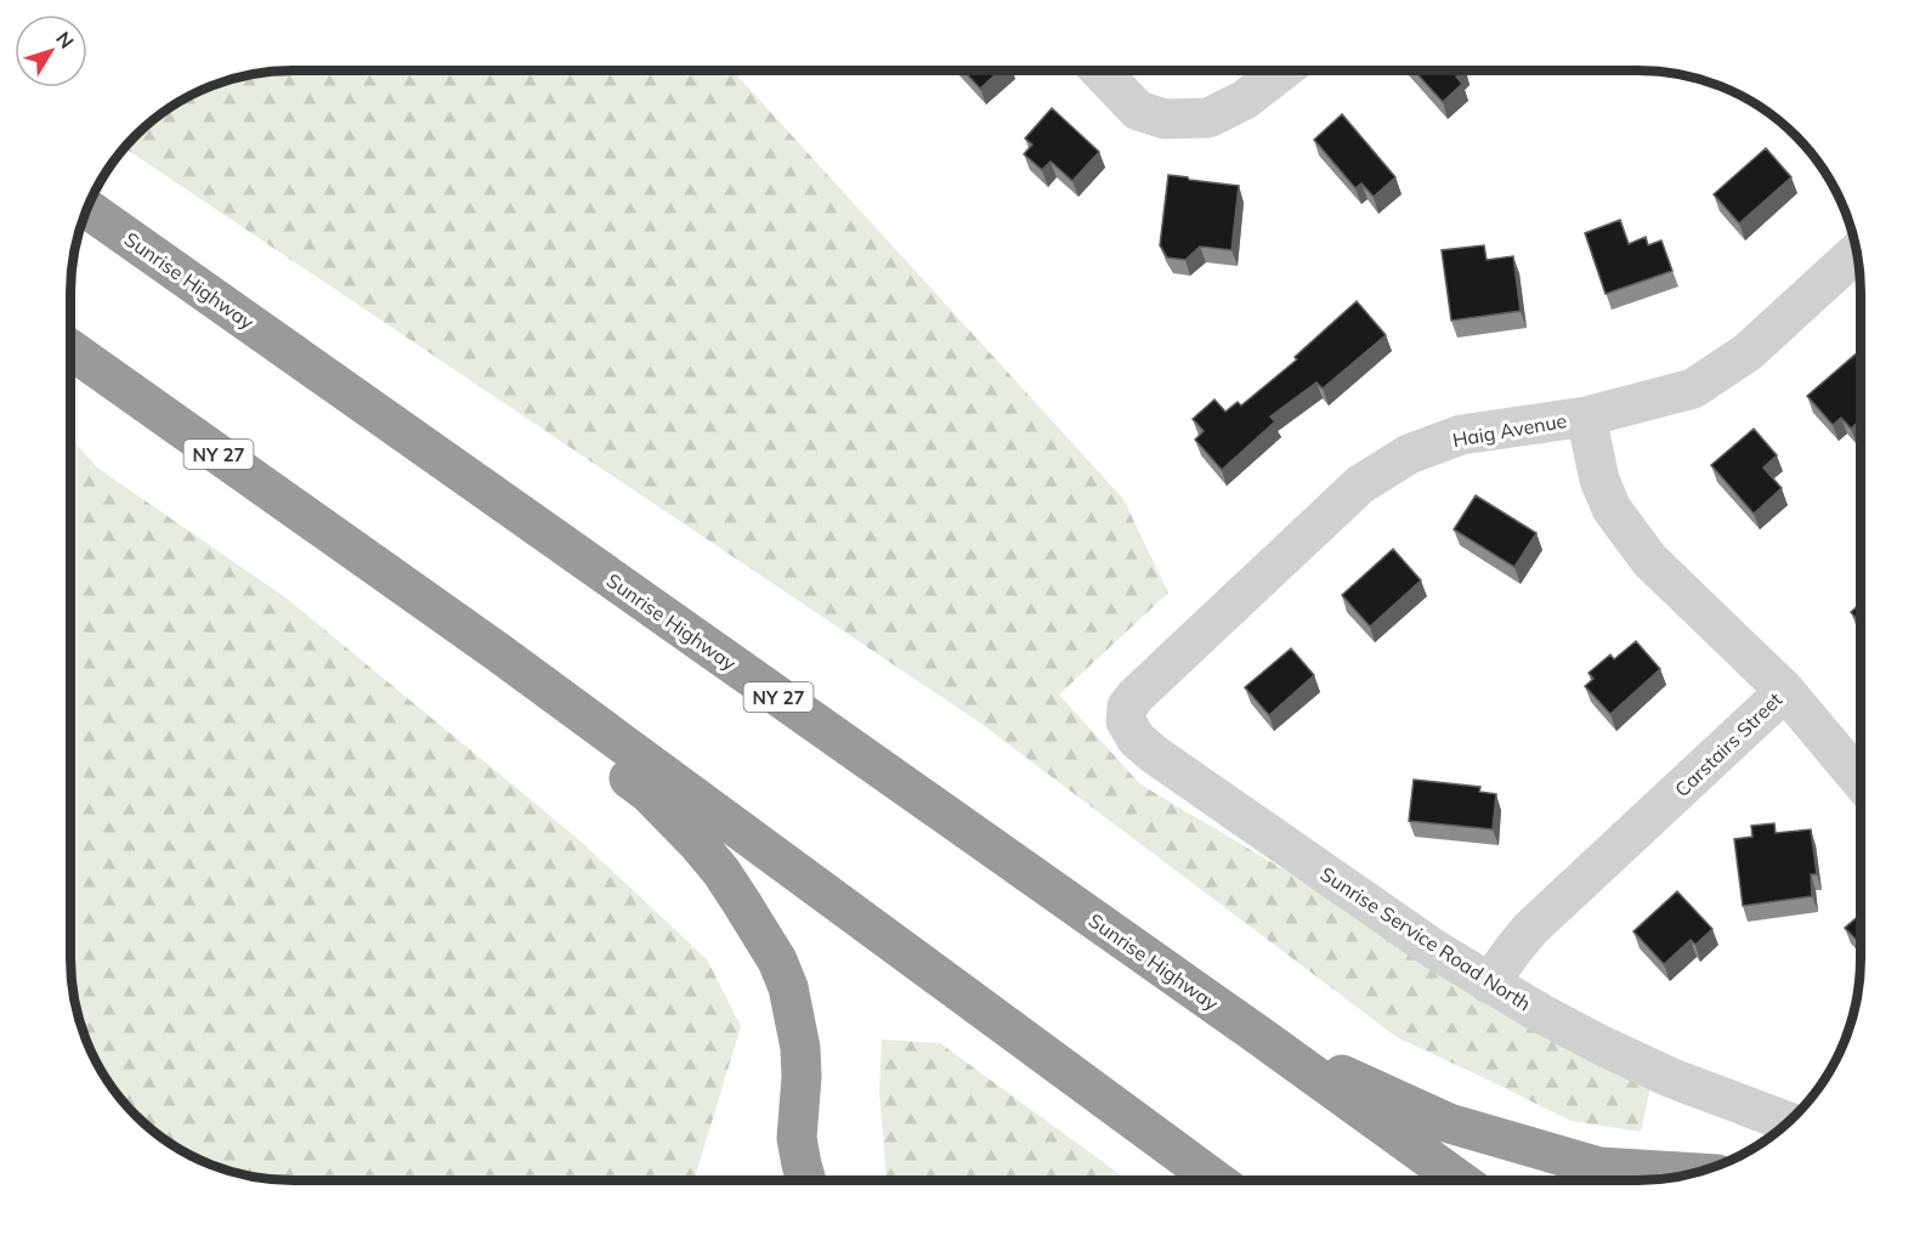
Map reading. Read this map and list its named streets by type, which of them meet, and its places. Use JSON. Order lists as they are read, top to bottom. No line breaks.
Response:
{"streets":{"highway":["Sunrise Highway","NY 27"],"street":["Haig Avenue","Carstairs Street","Sunrise Service Road North"]},"crossings":[["Haig Avenue","Carstairs Street"],["Haig Avenue","Sunrise Service Road North"],["Carstairs Street","Sunrise Service Road North"]],"north":"top right"}
